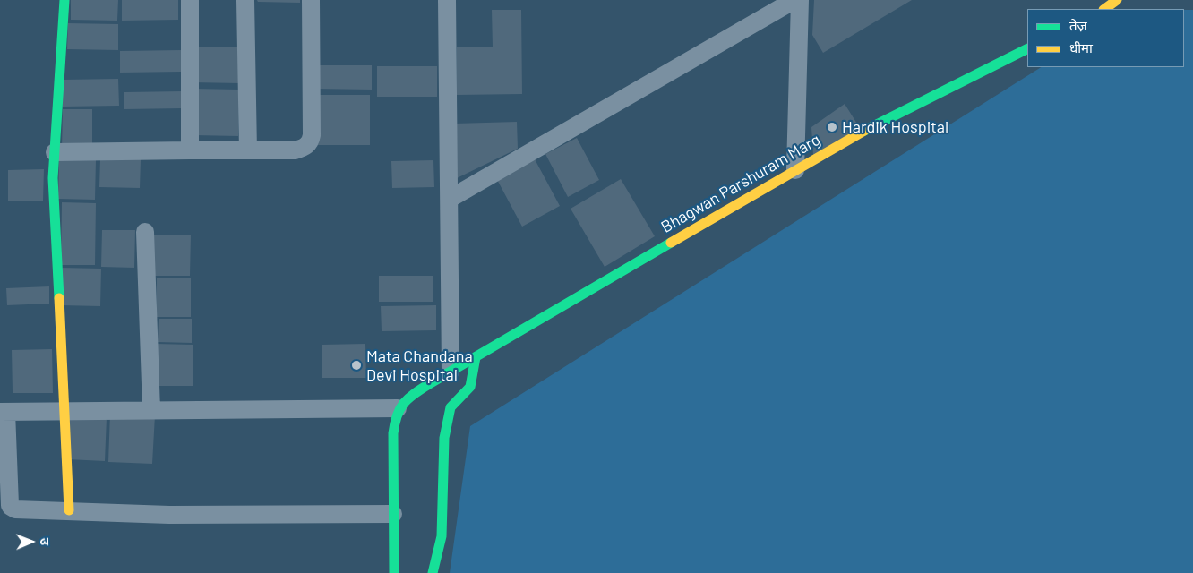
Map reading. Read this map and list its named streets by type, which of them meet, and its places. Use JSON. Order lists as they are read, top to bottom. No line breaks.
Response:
{"streets":{"street":["Bhagwan Parshuram Marg"]},"places":["Hardik Hospital","Mata Chandana Devi Hospital"],"legend":["तेज़","धीमा"],"north":"right"}
